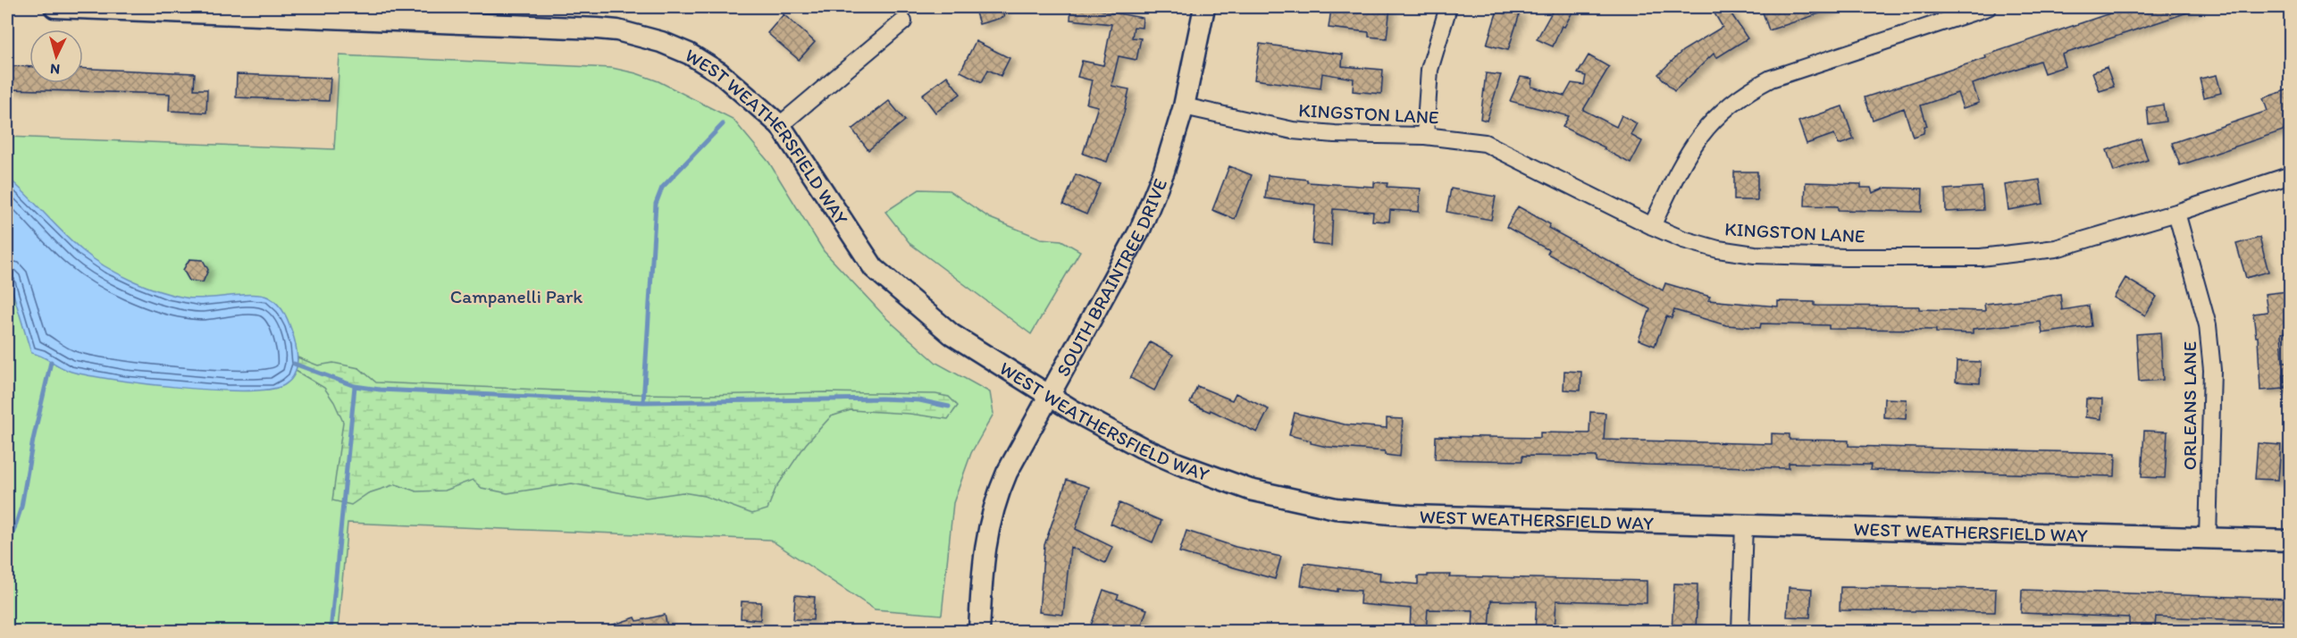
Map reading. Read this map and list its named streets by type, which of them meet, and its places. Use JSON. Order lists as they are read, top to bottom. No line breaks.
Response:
{"streets":{"street":["KINGSTON LANE","WEST WEATHERSFIELD WAY","SOUTH BRAINTREE DRIVE","ORLEANS LANE"]},"crossings":[["KINGSTON LANE","SOUTH BRAINTREE DRIVE"],["KINGSTON LANE","ORLEANS LANE"],["WEST WEATHERSFIELD WAY","SOUTH BRAINTREE DRIVE"],["WEST WEATHERSFIELD WAY","ORLEANS LANE"]],"parks":["Campanelli Park"],"north":"bottom"}
